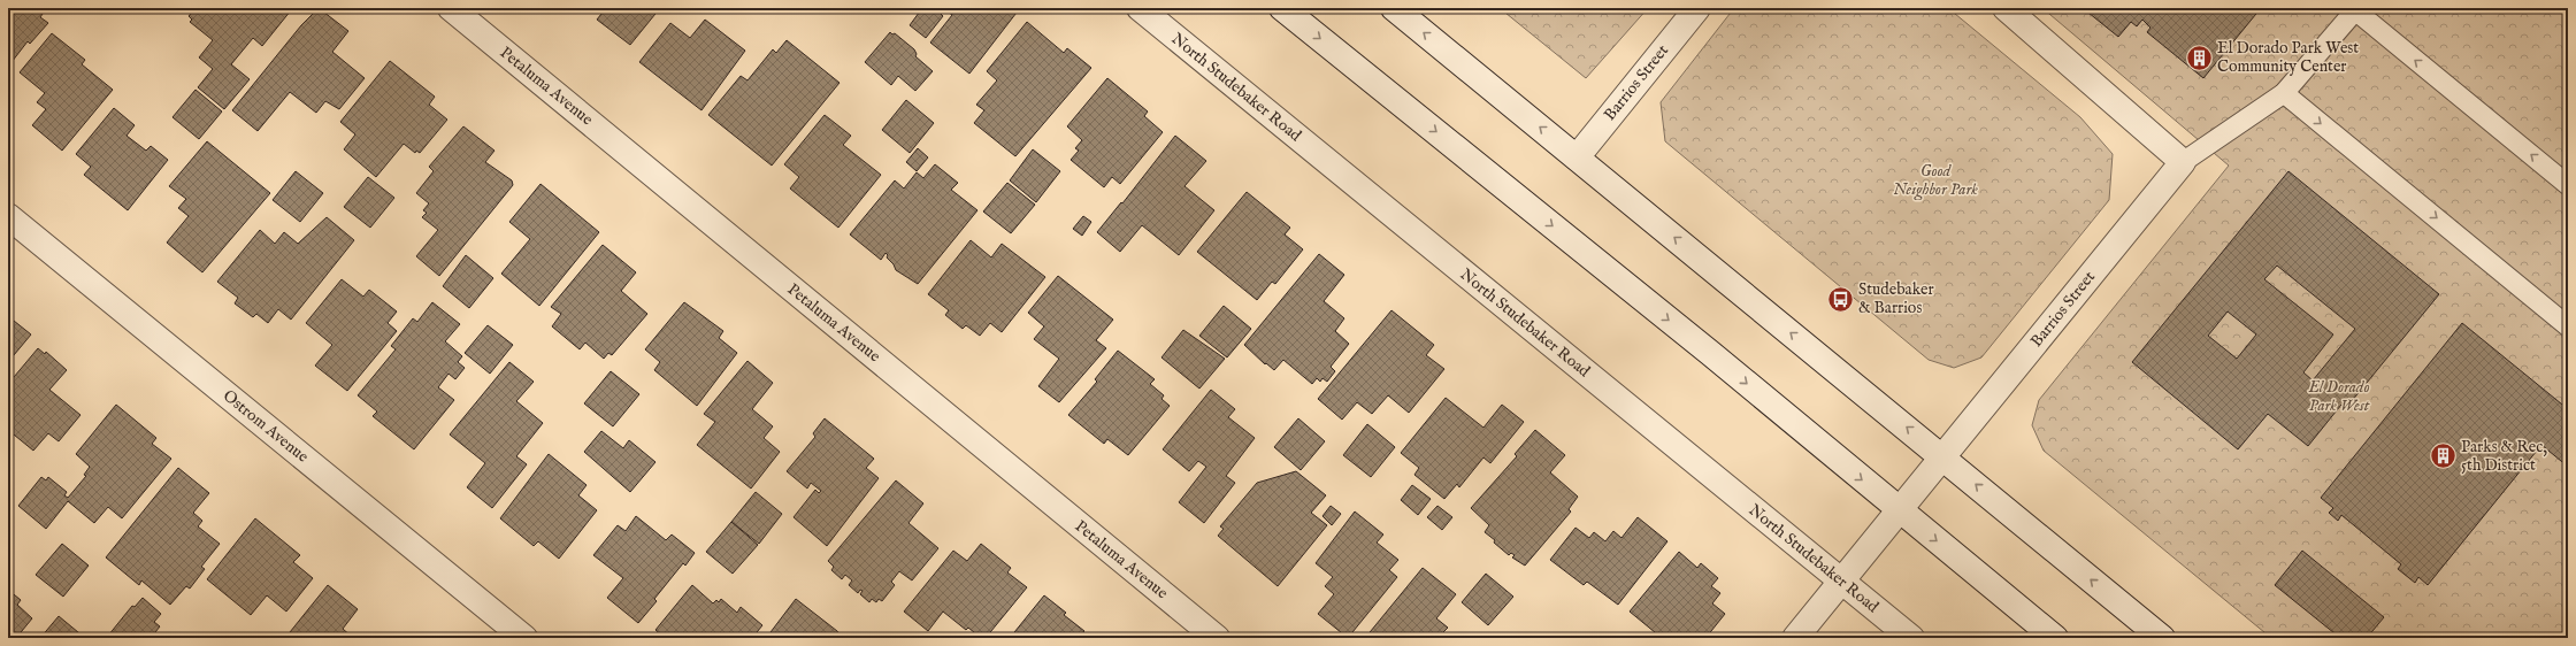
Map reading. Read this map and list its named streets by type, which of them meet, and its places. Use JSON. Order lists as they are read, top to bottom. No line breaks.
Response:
{"streets":{"street":["Barrios Street","Petaluma Avenue","North Studebaker Road","Ostrom Avenue"]},"crossings":[["Barrios Street","North Studebaker Road"]],"parks":["Good Neighbor Park","El Dorado Park West"],"places":{"building":["El Dorado Park West Community Center","Parks & Rec, 5th District"],"bus stop":["Studebaker & Barrios"]}}
